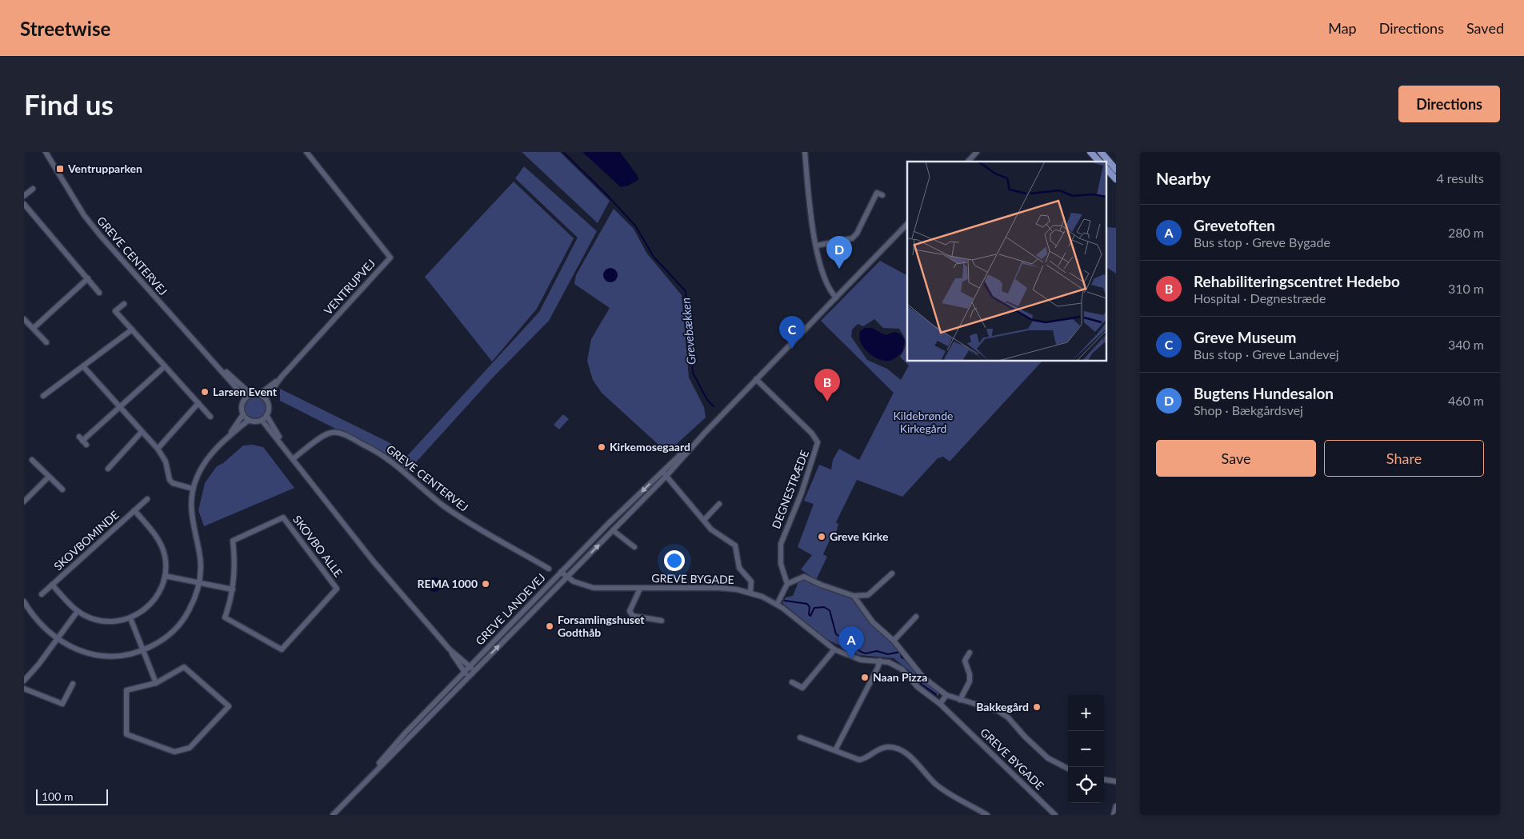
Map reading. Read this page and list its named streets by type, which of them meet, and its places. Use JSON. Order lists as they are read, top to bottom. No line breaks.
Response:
{"streets":{"street":["GREVE CENTERVEJ","VENTRUPVEJ","DEGNESTRÆDE","SKOVBOMINDE","SKOVBO ALLE","GREVE BYGADE","GREVE LANDEVEJ"]},"crossings":[["GREVE CENTERVEJ","VENTRUPVEJ"],["DEGNESTRÆDE","GREVE LANDEVEJ"],["GREVE BYGADE","GREVE LANDEVEJ"]],"water":["Grevebækken"],"parks":["Kildebrønde Kirkegård"],"places":{"transit":["Ventrupparken"],"other":["Larsen Event","Kirkemosegaard","Greve Kirke","REMA 1000","Forsamlingshuset Godthåb","Naan Pizza","Bakkegård"]},"scale_bar":"100 m","page":{"header":"Streetwise","nav":["Map","Directions","Saved"],"buttons":["Directions",["Save","Share"]],"title":"Find us","heading":["Nearby","4 results"],"list":[{"mark":"A","name":"Grevetoften","note":"Bus stop · Greve Bygade","value":"280 m"},{"mark":"B","name":"Rehabiliteringscentret Hedebo","note":"Hospital · Degnestræde","value":"310 m"},{"mark":"C","name":"Greve Museum","note":"Bus stop · Greve Landevej","value":"340 m"},{"mark":"D","name":"Bugtens Hundesalon","note":"Shop · Bækgårdsvej","value":"460 m"}],"pins":["D","C","B","A"],"map_buttons":["+","−"],"scale":"100 m"}}
